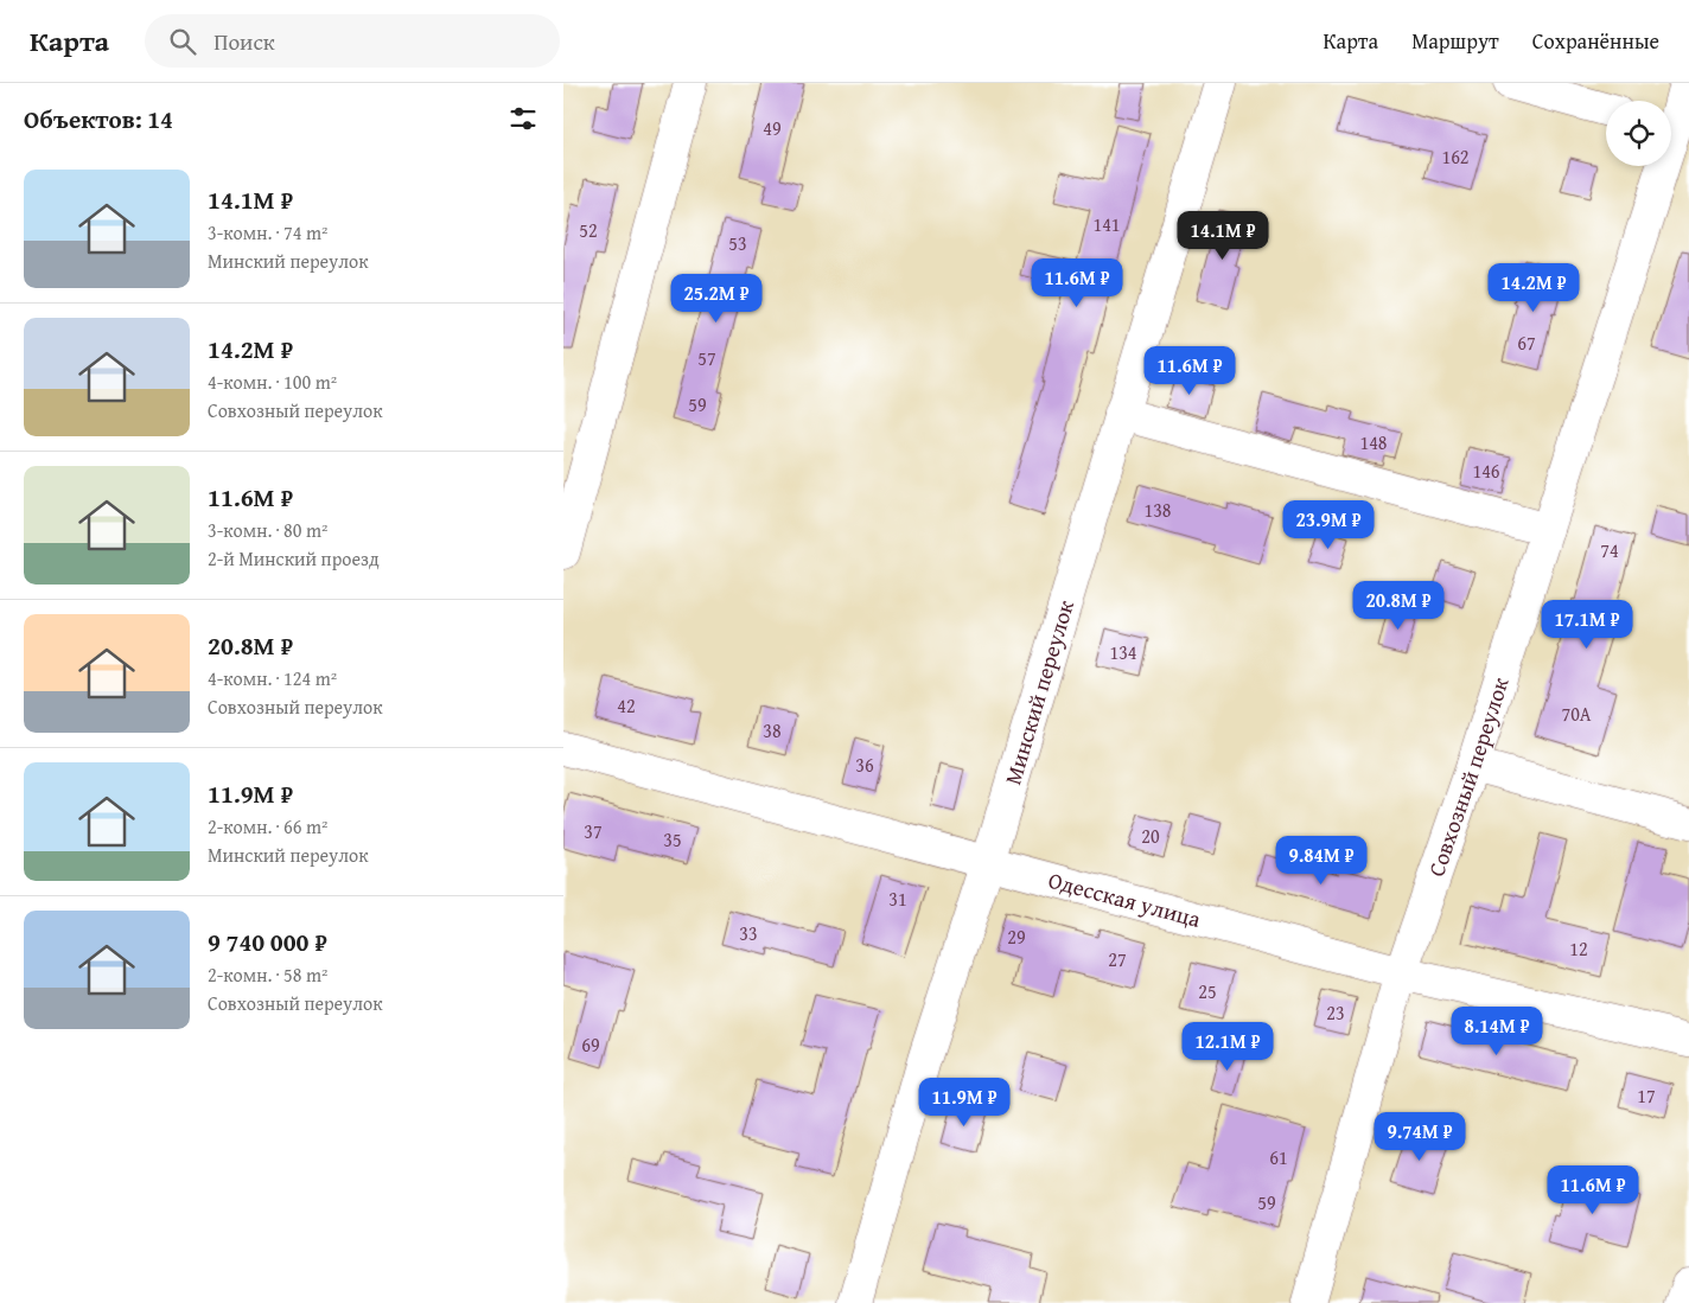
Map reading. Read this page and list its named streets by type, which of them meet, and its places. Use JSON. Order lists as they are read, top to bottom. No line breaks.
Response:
{"streets":{"street":["Минский переулок","Совхозный переулок","Одесская улица"]},"crossings":[["Минский переулок","Одесская улица"],["Совхозный переулок","Одесская улица"]],"house_numbers":["49","162","141","52","53","67","57","59","148","146","138","74","134","42","70А","38","36","37","20","35","31","33","29","12","27","25","23","69","17","61","59"],"page":{"header":"Карта","search":"Поиск","nav":["Карта","Маршрут","Сохранённые"],"heading":"Объектов: 14","list":[{"name":"14.1M ₽","note":"3-комн. · 74 m² · Минский переулок"},{"name":"14.2M ₽","note":"4-комн. · 100 m² · Совхозный переулок"},{"name":"11.6M ₽","note":"3-комн. · 80 m² · 2-й Минский проезд"},{"name":"20.8M ₽","note":"4-комн. · 124 m² · Совхозный переулок"},{"name":"11.9M ₽","note":"2-комн. · 66 m² · Минский переулок"},{"name":"9 740 000 ₽","note":"2-комн. · 58 m² · Совхозный переулок"}],"price":["14.1M ₽","11.6M ₽","14.2M ₽","25.2M ₽","11.6M ₽","23.9M ₽","20.8M ₽","17.1M ₽","9.84M ₽","8.14M ₽","12.1M ₽","11.9M ₽","9.74M ₽","11.6M ₽"]}}
